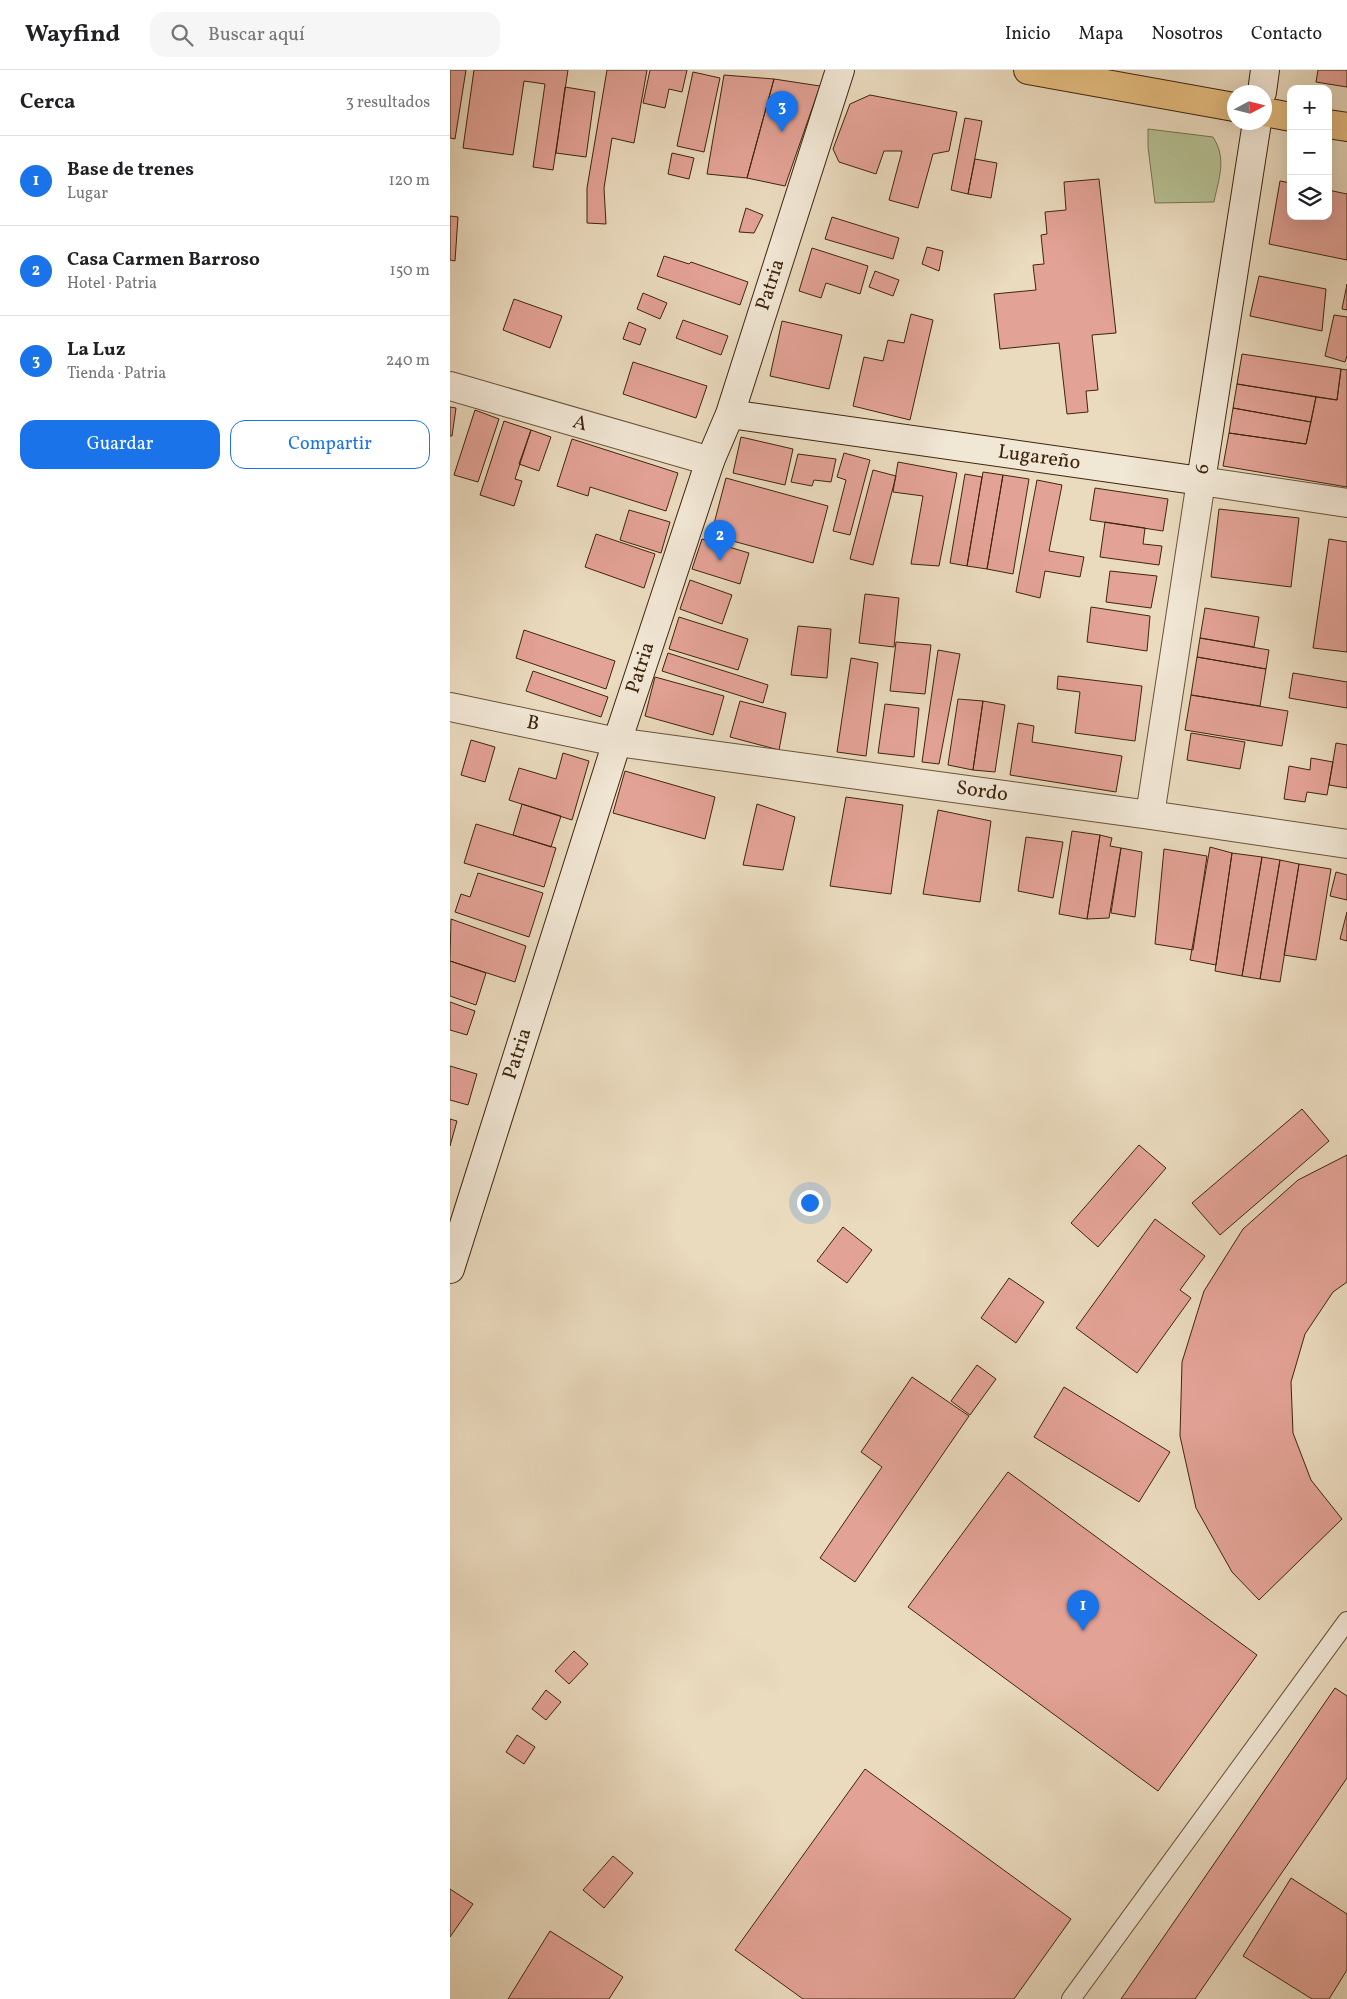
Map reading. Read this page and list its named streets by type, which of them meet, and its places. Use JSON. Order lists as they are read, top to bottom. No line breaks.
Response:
{"streets":{"street":["Patria","A","Lugareño","6","B","Sordo"]},"crossings":[["Patria","A"],["Patria","Lugareño"],["Patria","B"],["Patria","Sordo"],["Lugareño","6"],["6","Sordo"],["B","Sordo"]],"north":"right","page":{"header":"Wayfind","search":"Buscar aquí","nav":["Inicio","Mapa","Nosotros","Contacto"],"heading":["Cerca","3 resultados"],"map_buttons":["+","−"],"pins":["3","2","1"],"list":[{"mark":"1","name":"Base de trenes","note":"Lugar","value":"120 m"},{"mark":"2","name":"Casa Carmen Barroso","note":"Hotel · Patria","value":"150 m"},{"mark":"3","name":"La Luz","note":"Tienda · Patria","value":"240 m"}],"buttons":["Guardar","Compartir"]}}
